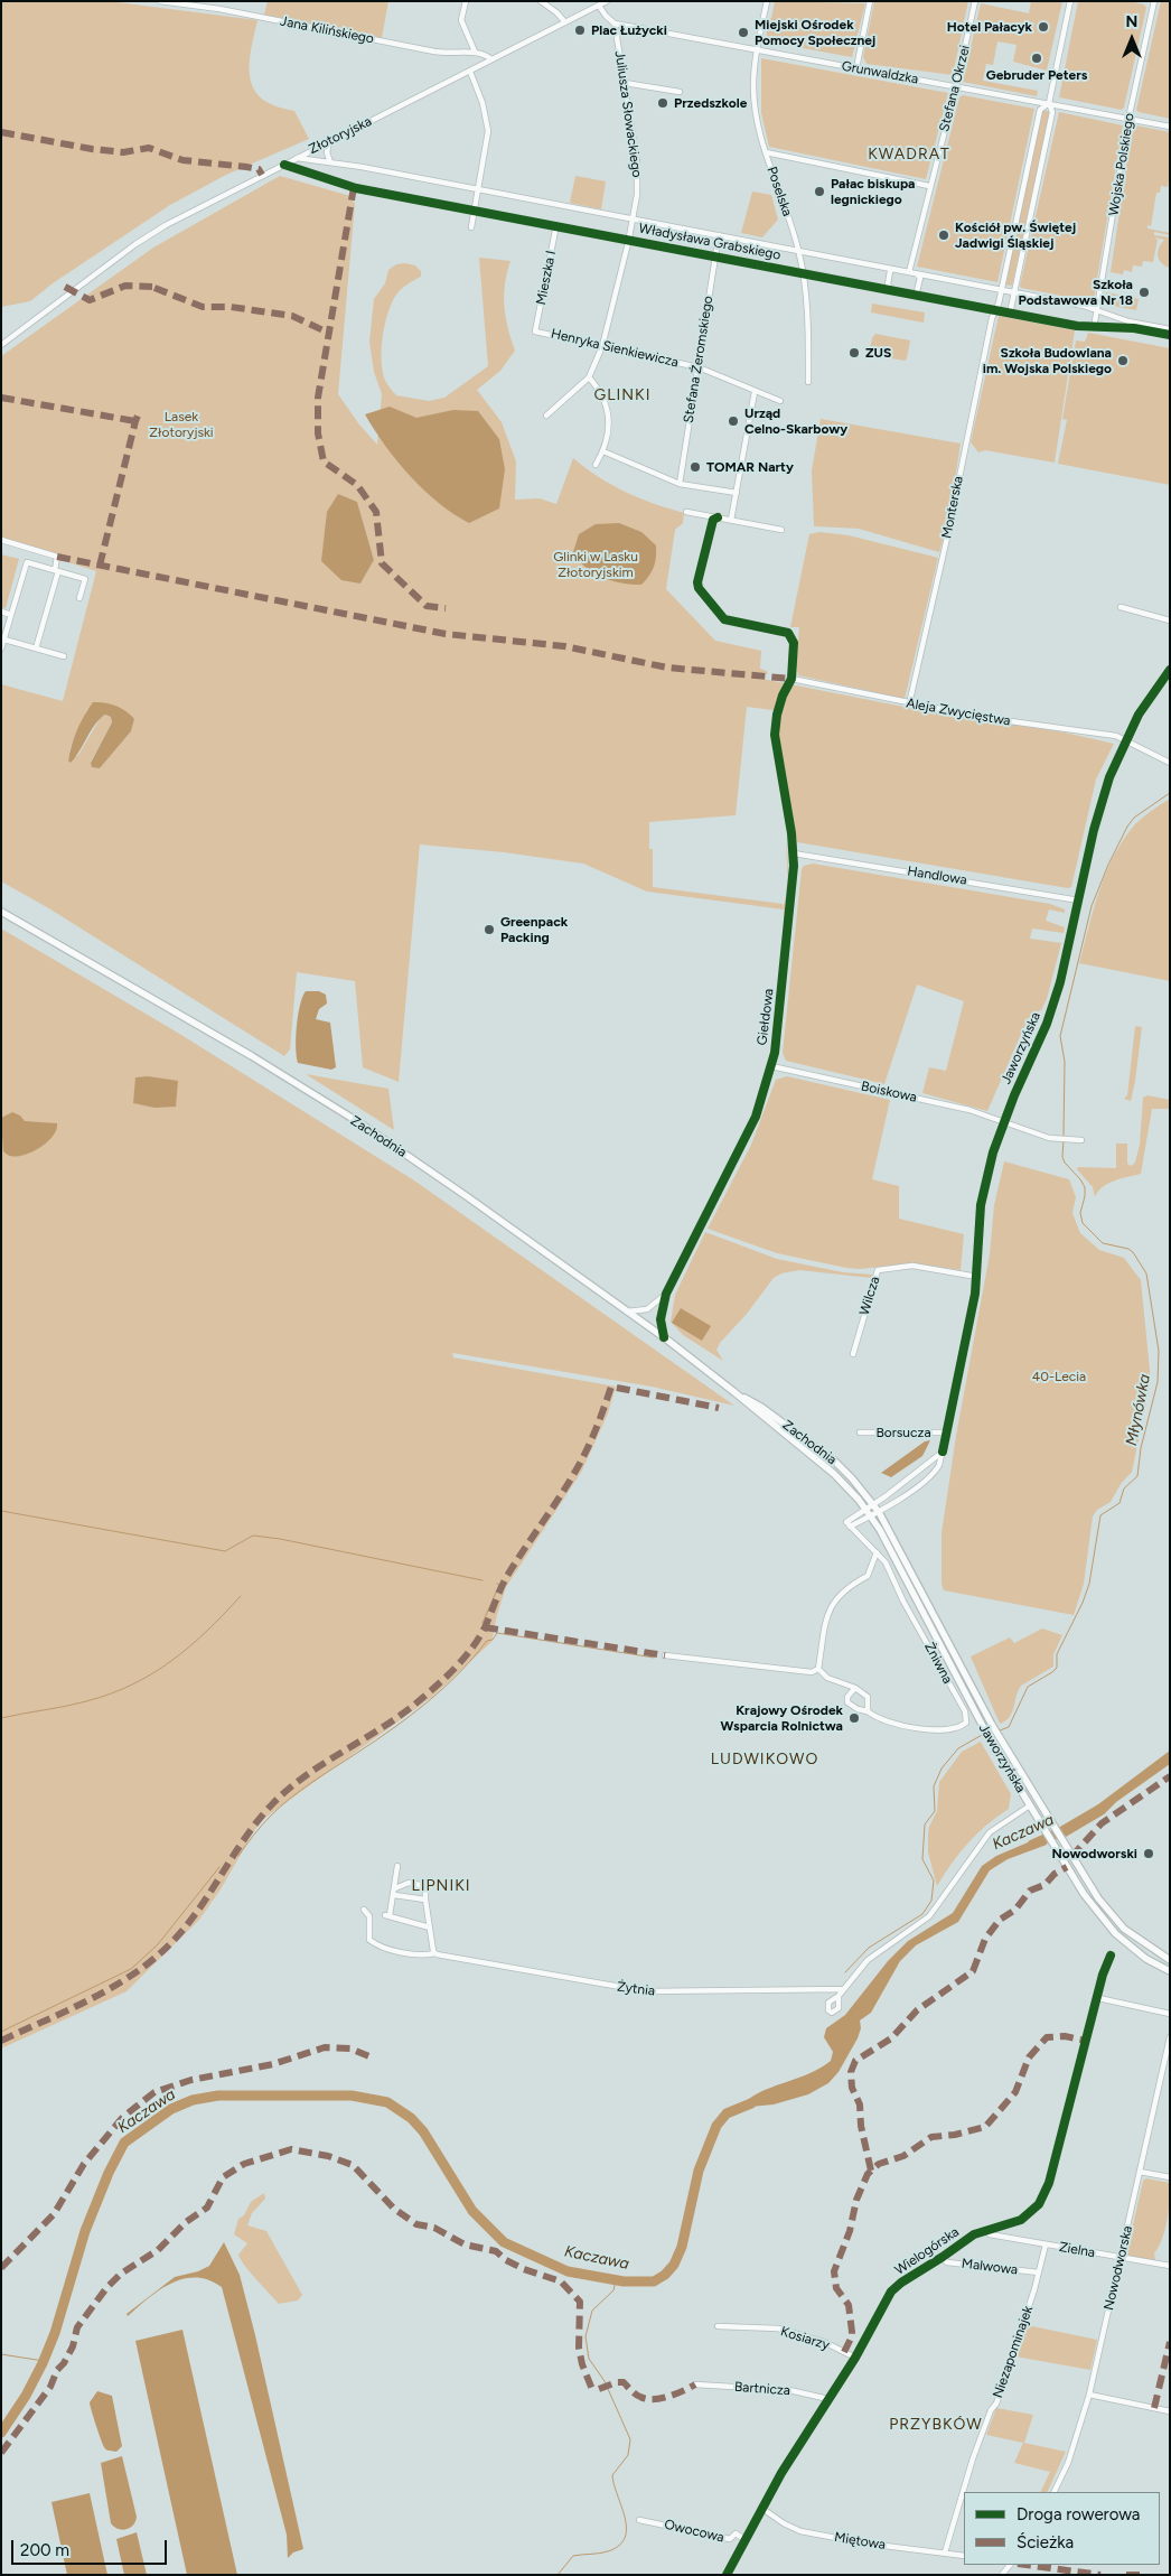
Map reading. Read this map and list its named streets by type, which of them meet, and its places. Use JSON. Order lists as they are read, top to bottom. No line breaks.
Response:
{"streets":{"main road":["Jaworzyńska","Zachodnia"],"street":["Jana Kilińskiego","Grunwaldzka","Stefana Okrzei","Juliusza Słowackiego","Złotoryjska","Wojska Polskiego","Poselska","Władysława Grabskiego","Mieszka I","Henryka Sienkiewicza","Stefana Żeromskiego","Monterska","Aleja Zwycięstwa","Handlowa","Giełdowa","Boiskowa","Wilcza","Borsucza","Żniwna","Żytnia","Zielna","Wielogórska","Malwowa","Nowodworska","Kosiarzy","Niezapominajek","Bartnicza","Owocowa","Miętowa"]},"crossings":[["Jana Kilińskiego","Złotoryjska"],["Grunwaldzka","Stefana Okrzei"],["Grunwaldzka","Juliusza Słowackiego"],["Grunwaldzka","Wojska Polskiego"],["Grunwaldzka","Poselska"],["Grunwaldzka","Monterska"],["Stefana Okrzei","Władysława Grabskiego"],["Juliusza Słowackiego","Władysława Grabskiego"],["Juliusza Słowackiego","Henryka Sienkiewicza"],["Złotoryjska","Władysława Grabskiego"],["Wojska Polskiego","Władysława Grabskiego"],["Poselska","Władysława Grabskiego"],["Władysława Grabskiego","Mieszka I"],["Władysława Grabskiego","Stefana Żeromskiego"],["Władysława Grabskiego","Monterska"],["Mieszka I","Henryka Sienkiewicza"],["Henryka Sienkiewicza","Stefana Żeromskiego"],["Monterska","Aleja Zwycięstwa"],["Aleja Zwycięstwa","Giełdowa"],["Aleja Zwycięstwa","Jaworzyńska"],["Handlowa","Giełdowa"],["Handlowa","Jaworzyńska"],["Giełdowa","Boiskowa"],["Giełdowa","Zachodnia"],["Jaworzyńska","Boiskowa"],["Jaworzyńska","Zachodnia"],["Jaworzyńska","Wilcza"],["Jaworzyńska","Borsucza"],["Zielna","Wielogórska"],["Zielna","Nowodworska"],["Zielna","Niezapominajek"],["Wielogórska","Malwowa"],["Wielogórska","Kosiarzy"],["Wielogórska","Bartnicza"],["Wielogórska","Owocowa"],["Wielogórska","Miętowa"],["Malwowa","Niezapominajek"],["Niezapominajek","Miętowa"]],"districts":["KWADRAT","GLINKI","LUDWIKOWO","LIPNIKI","PRZYBKÓW"],"water":["Młynówka","Kaczawa"],"parks":["Lasek Złotoryjski","Glinki w Lasku Złotoryjskim","40-Lecia"],"places":["Hotel Pałacyk","Plac Łużycki","Miejski Ośrodek Pomocy Społecznej","Gebruder Peters","Przedszkole","Pałac biskupa legnickiego","Kościół pw. Świętej Jadwigi Śląskiej","Szkoła Podstawowa Nr 18","ZUS","Szkoła Budowlana im. Wojska Polskiego","Urząd Celno-Skarbowy","TOMAR Narty","Greenpack Packing","Krajowy Ośrodek Wsparcia Rolnictwa","Nowodworski"],"legend":["Droga rowerowa","Ścieżka"],"scale_bar":"200 m","north":"top"}
